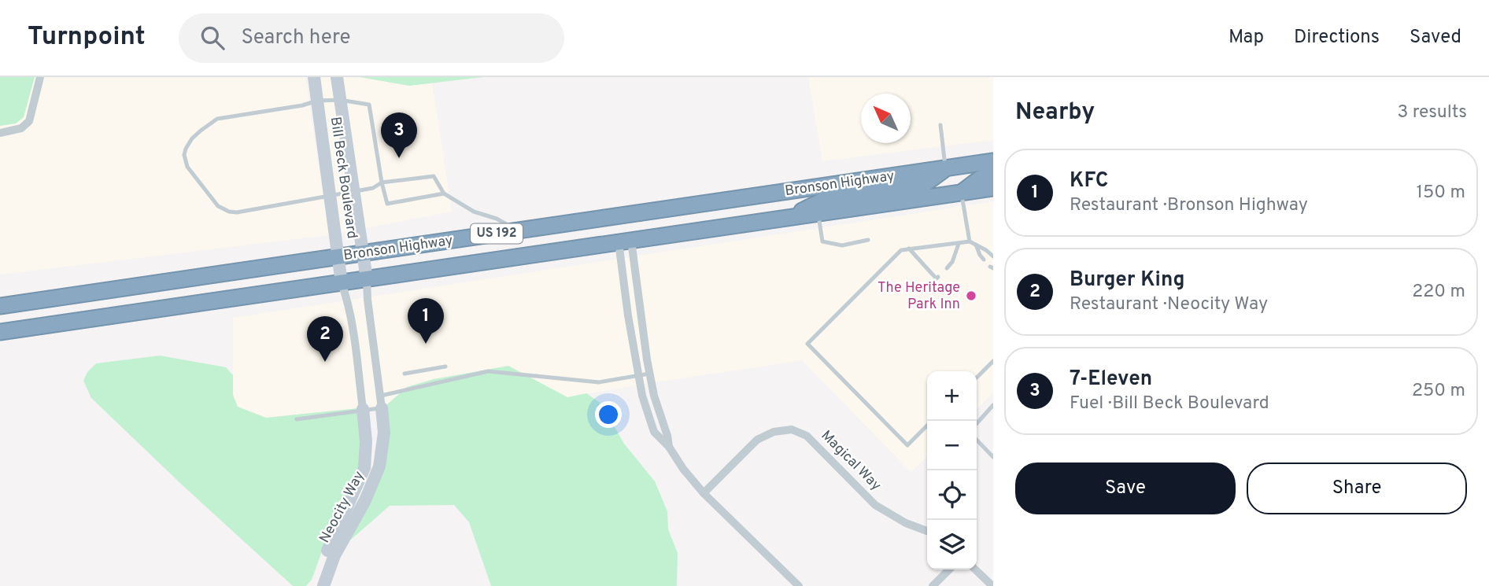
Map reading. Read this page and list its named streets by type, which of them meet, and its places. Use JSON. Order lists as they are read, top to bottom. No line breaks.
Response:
{"streets":{"highway":["Bronson Highway","US 192"],"street":["Bill Beck Boulevard","Magical Way","Neocity Way"]},"crossings":[["Bill Beck Boulevard","Bronson Highway"]],"places":["The Heritage Park Inn"],"north":"top left","page":{"header":"Turnpoint","search":"Search here","nav":["Map","Directions","Saved"],"heading":["Nearby","3 results"],"pins":["3","1","2"],"list":[{"mark":"1","name":"KFC","note":"Restaurant · Bronson Highway","value":"150 m"},{"mark":"2","name":"Burger King","note":"Restaurant · Neocity Way","value":"220 m"},{"mark":"3","name":"7-Eleven","note":"Fuel · Bill Beck Boulevard","value":"250 m"}],"map_buttons":["+","−"],"buttons":["Save","Share"]}}
